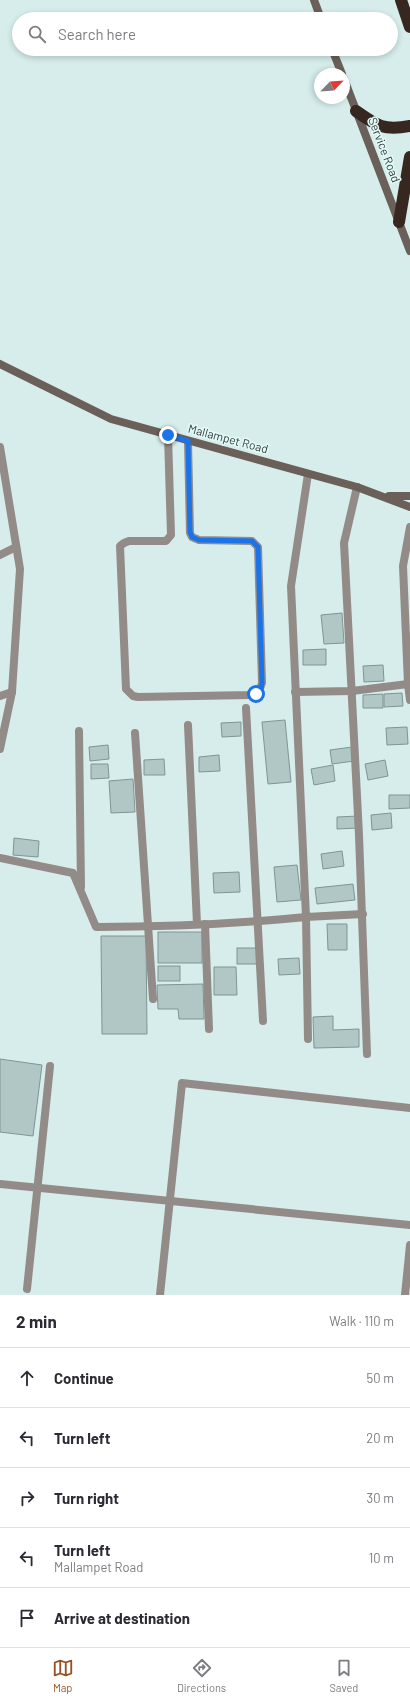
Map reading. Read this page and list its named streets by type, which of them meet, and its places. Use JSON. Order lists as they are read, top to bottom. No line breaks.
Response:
{"streets":{"main road":["Service Road","Mallampet Road"]},"north":"top right","page":{"search":"Search here","heading":["2 min","Walk · 110 m"],"list":[["Continue","50 m"],["Turn left","20 m"],["Turn right","30 m"],["Turn left","Mallampet Road","10 m"],"Arrive at destination"],"nav":["Map","Directions","Saved"]}}
